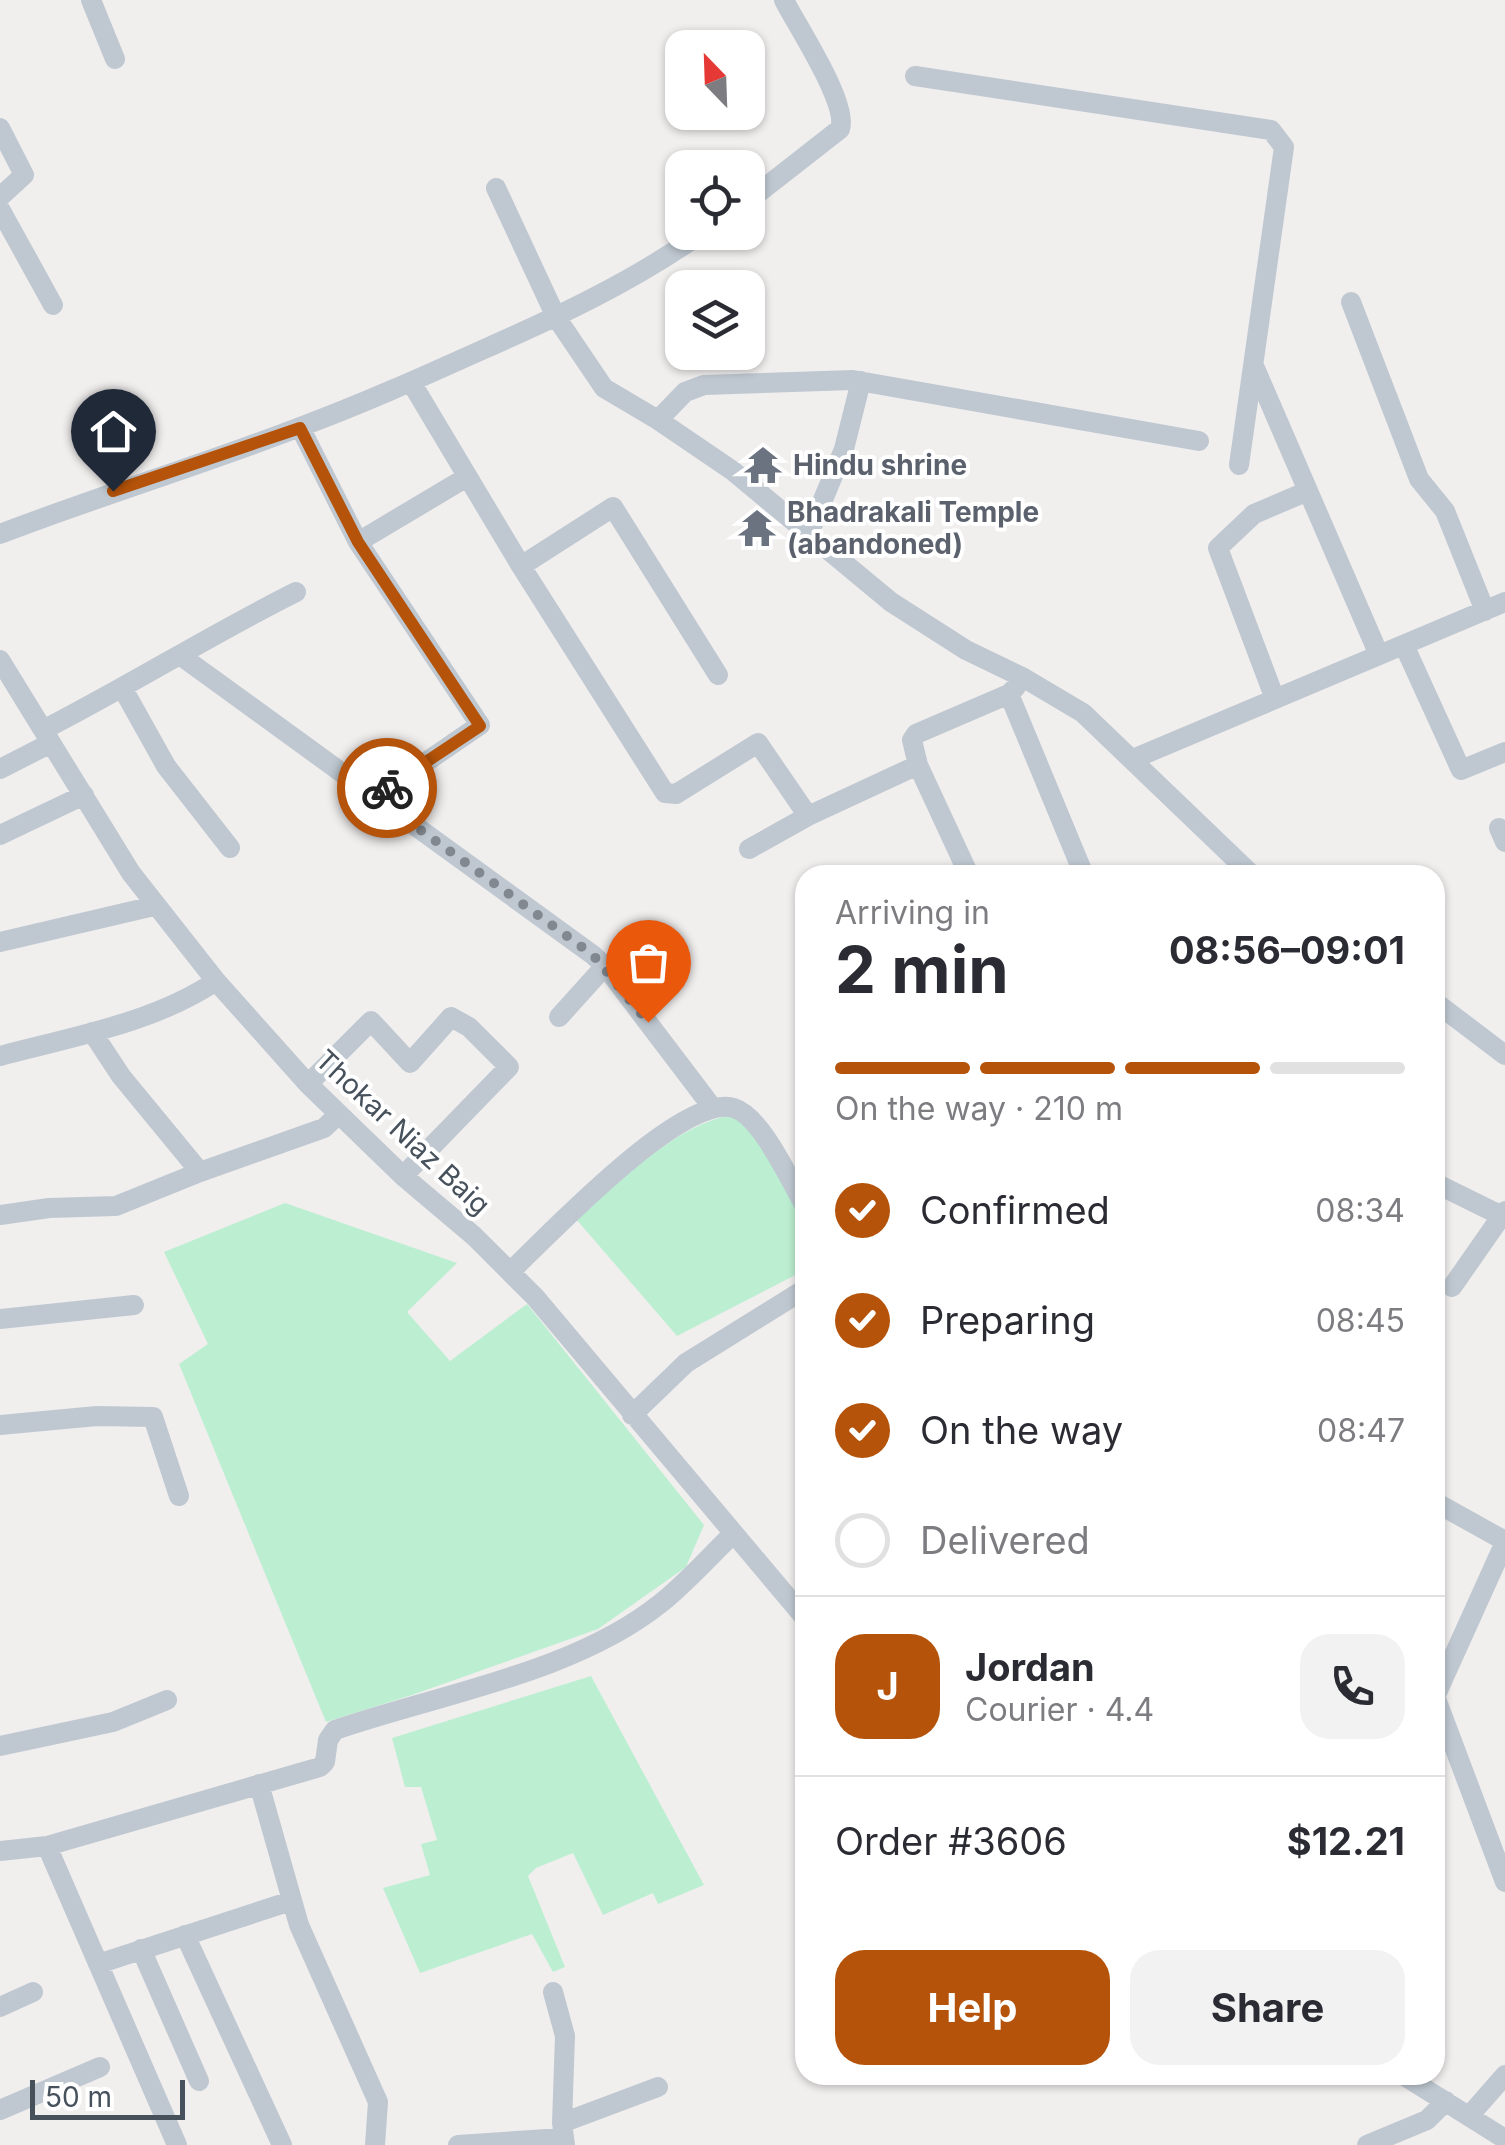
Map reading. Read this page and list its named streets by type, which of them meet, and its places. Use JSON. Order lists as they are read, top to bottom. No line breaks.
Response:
{"streets":{"street":["Thokar Niaz Baig"]},"places":{"temple":["Hindu shrine","Bhadrakali Temple (abandoned)"]},"scale_bar":"50 m","north":"top left","page":{"heading":["2 min","Arriving in","08:56–09:01"],"panel":["Jordan","Courier · 4.4","Order #3606","$12.21"],"bar":"On the way · 210 m","list":[["Confirmed","08:34"],["Preparing","08:45"],["On the way","08:47"],"Delivered"],"round":"J","buttons":["Help","Share"],"scale":"50 m"}}
